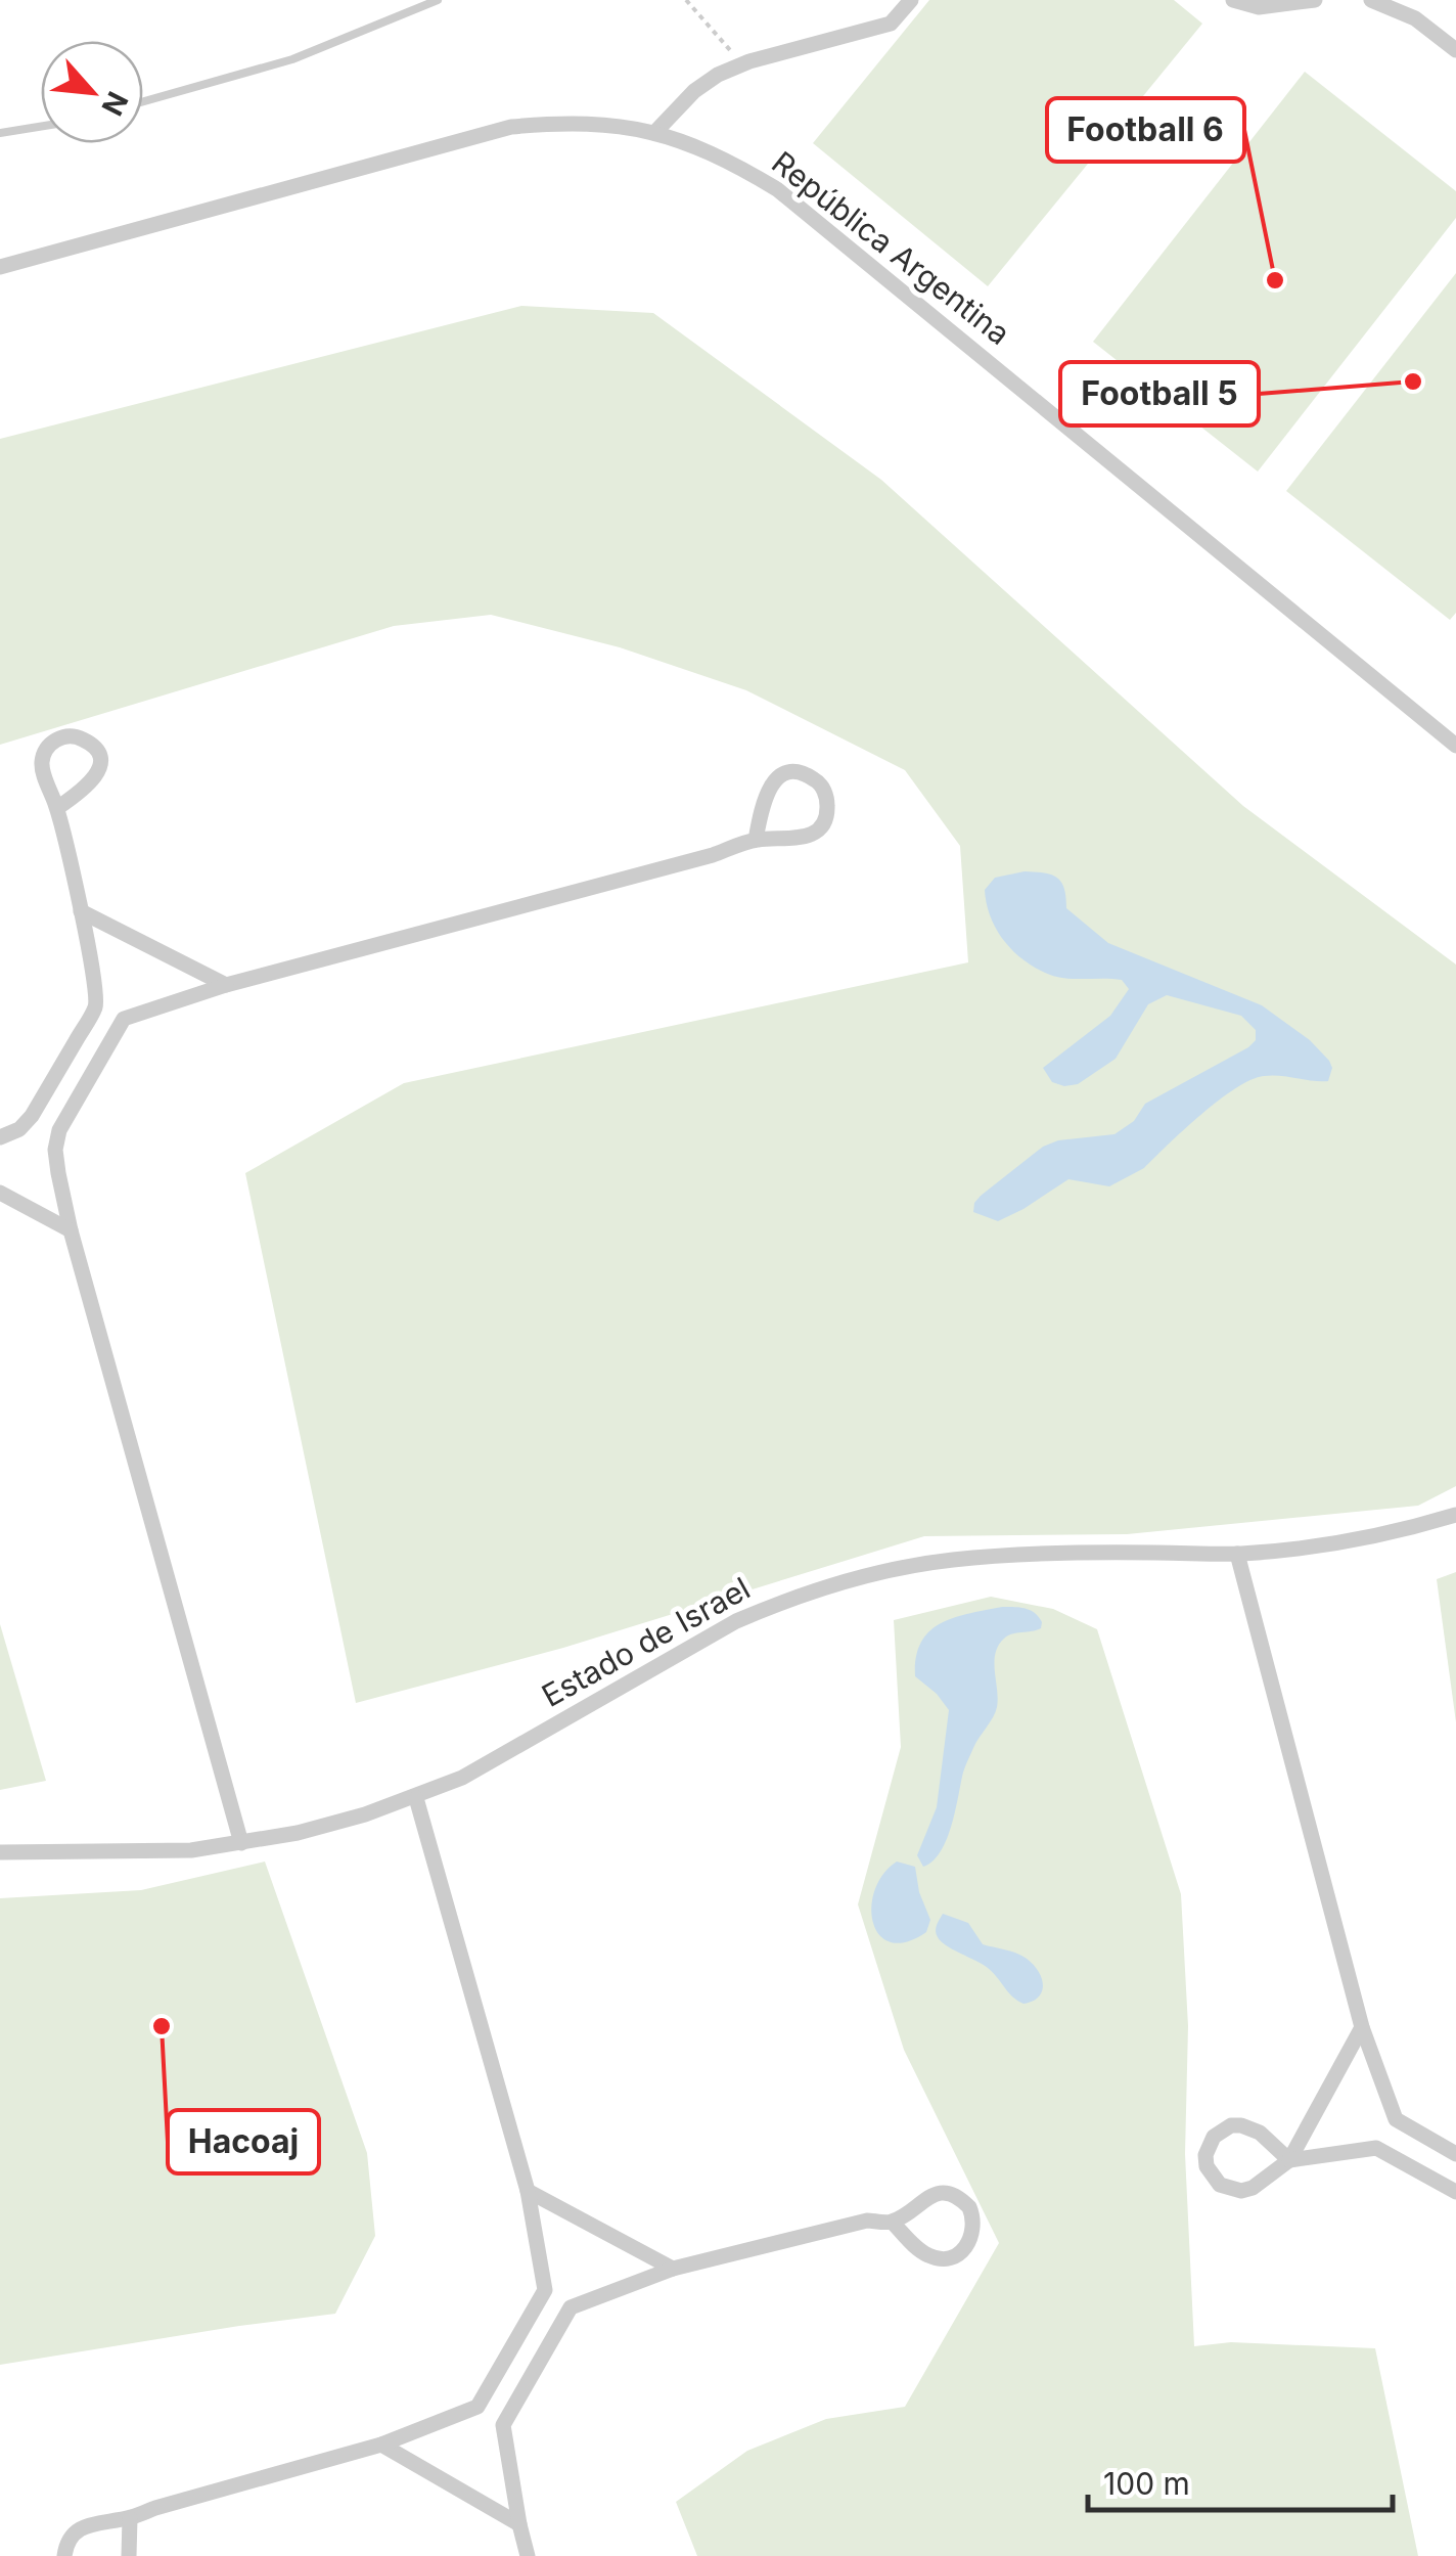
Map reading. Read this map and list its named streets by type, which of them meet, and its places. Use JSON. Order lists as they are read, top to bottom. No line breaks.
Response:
{"streets":{"street":["República Argentina","Estado de Israel"]},"places":["Football 6","Football 5","Hacoaj"],"scale_bar":"100 m","north":"bottom right"}
